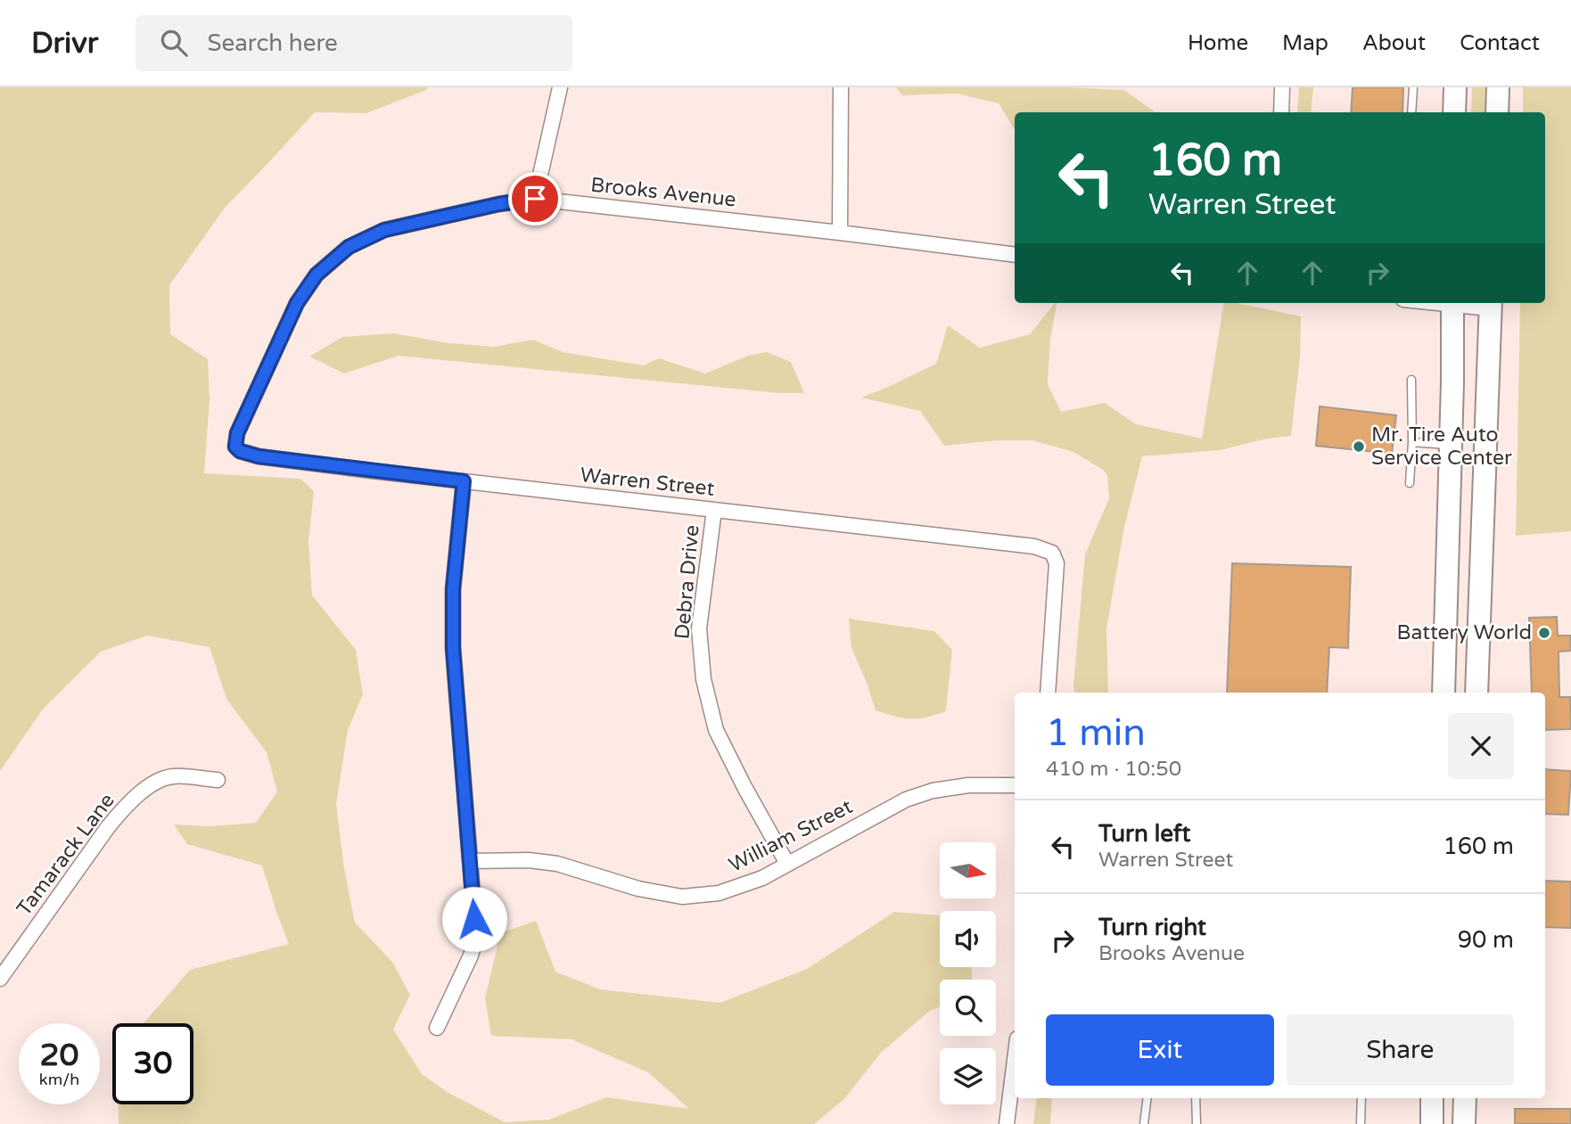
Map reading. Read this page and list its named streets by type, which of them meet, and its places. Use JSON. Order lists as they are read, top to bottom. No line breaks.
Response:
{"streets":{"street":["Brooks Avenue","Warren Street","Debra Drive","William Street","Tamarack Lane"]},"crossings":[["Brooks Avenue","Warren Street"],["Warren Street","Debra Drive"],["Debra Drive","William Street"]],"places":["Mr. Tire Auto Service Center","Battery World"],"north":"right","page":{"header":"Drivr","search":"Search here","nav":["Home","Map","About","Contact"],"turn":["160 m","Warren Street"],"heading":["1 min","410 m · 10:50"],"list":[{"name":"Turn left","note":"Warren Street","value":"160 m"},{"name":"Turn right","note":"Brooks Avenue","value":"90 m"}],"buttons":["Exit","Share"],"speed":"20 km/h","limit":"30"}}
